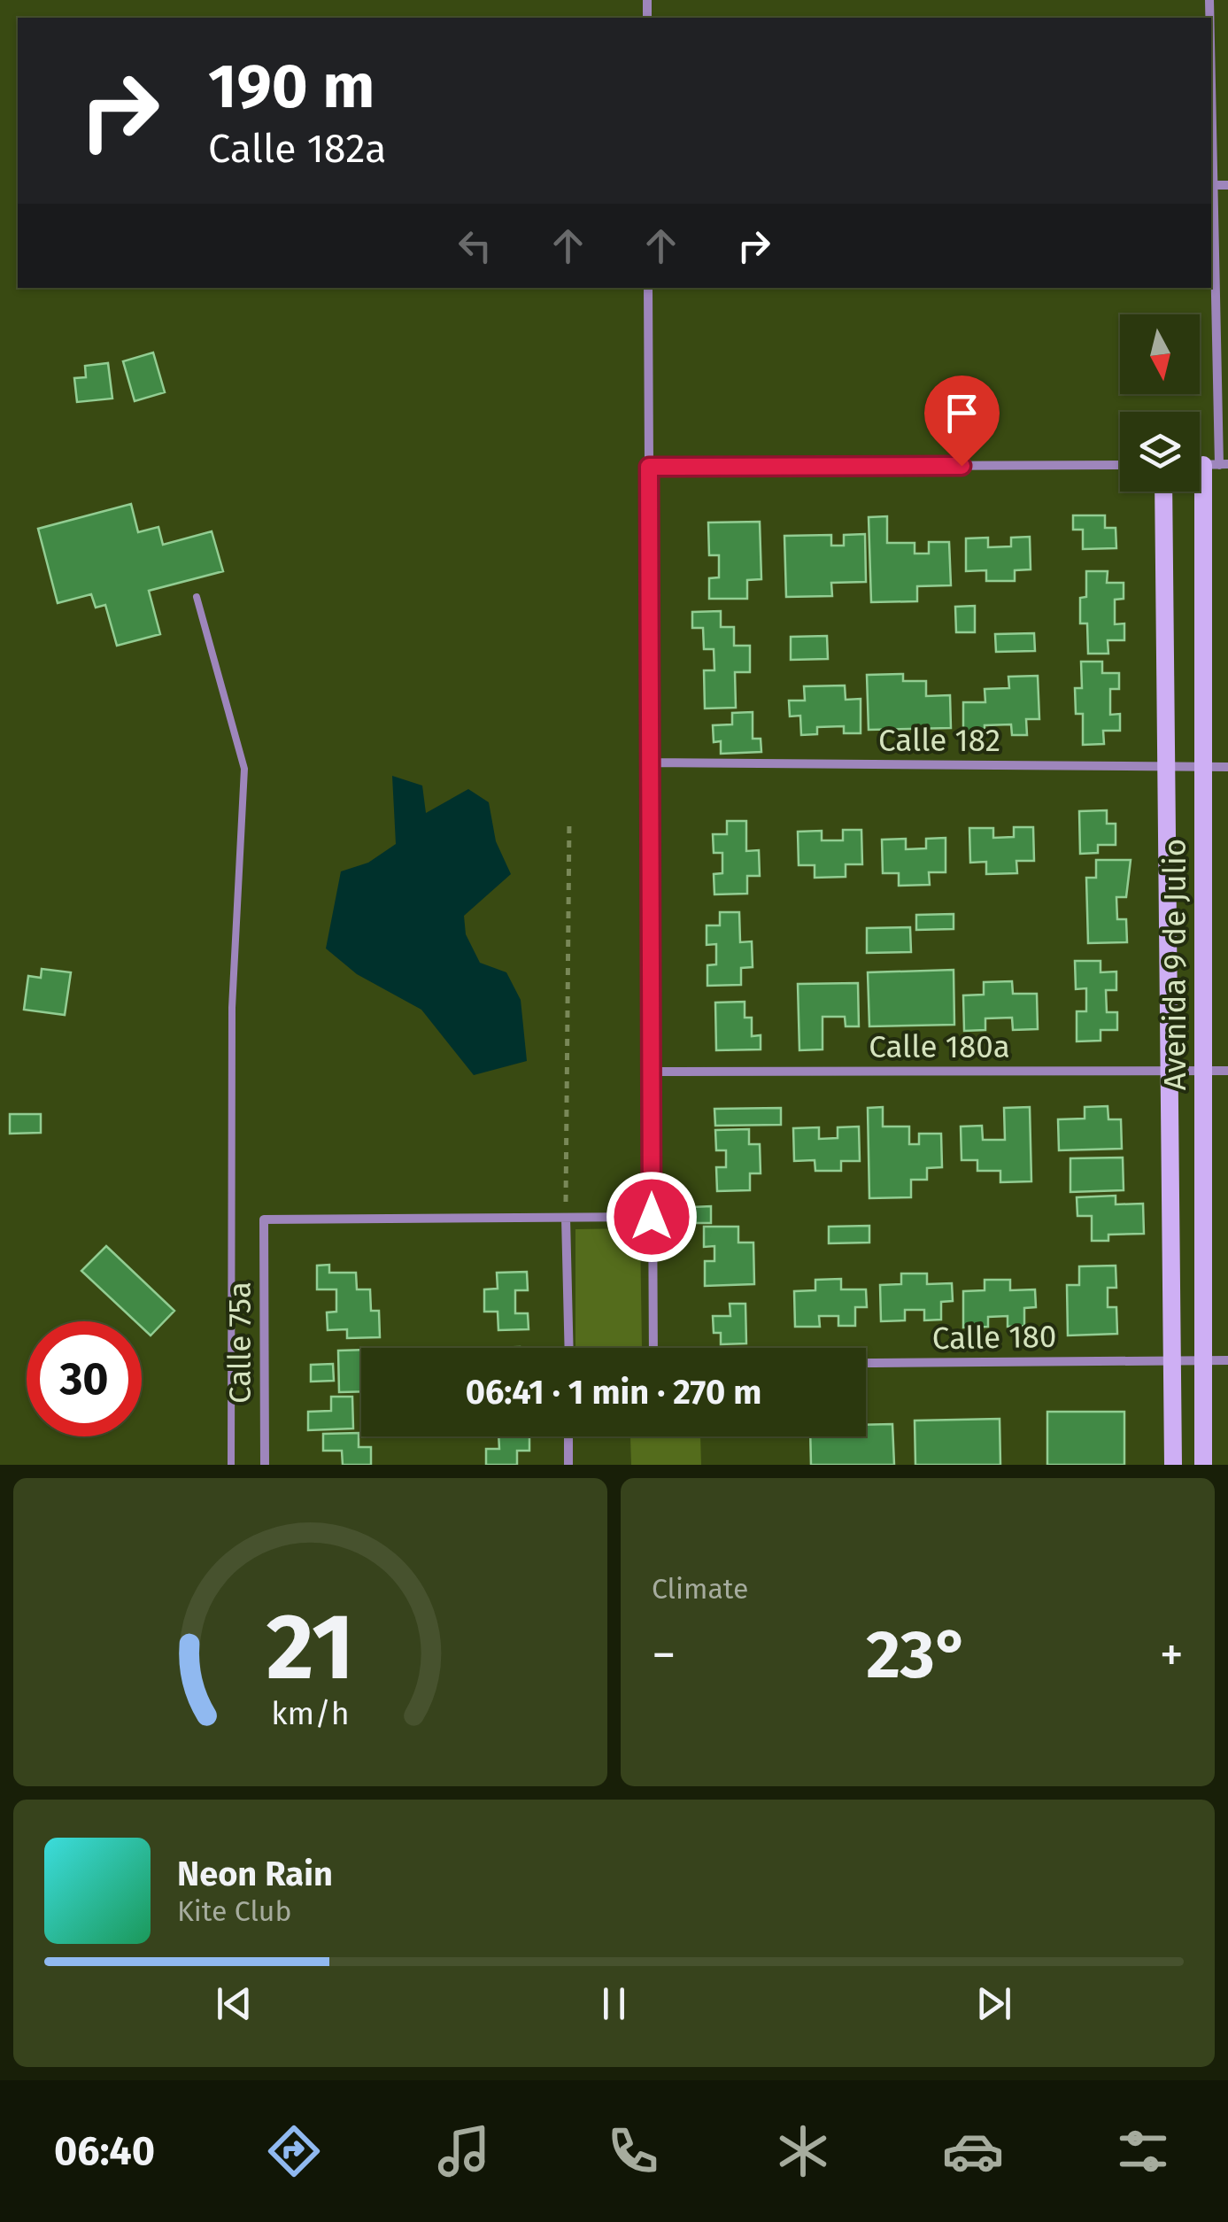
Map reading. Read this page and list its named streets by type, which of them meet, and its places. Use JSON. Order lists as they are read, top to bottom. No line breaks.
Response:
{"streets":{"main road":["Avenida 9 de Julio"],"street":["Calle 182","Calle 180a","Calle 180","Calle 75a"]},"crossings":[["Calle 182","Avenida 9 de Julio"],["Avenida 9 de Julio","Calle 180a"],["Avenida 9 de Julio","Calle 180"]],"north":"bottom","page":{"turn":["190 m","Calle 182a"],"limit":"30","trip":"06:41 · 1 min · 270 m","tile":"Climate","heat":["−","23°","+"],"song":["Neon Rain","Kite Club"],"tabs":"06:40","gauge":["21","km/h"]}}
